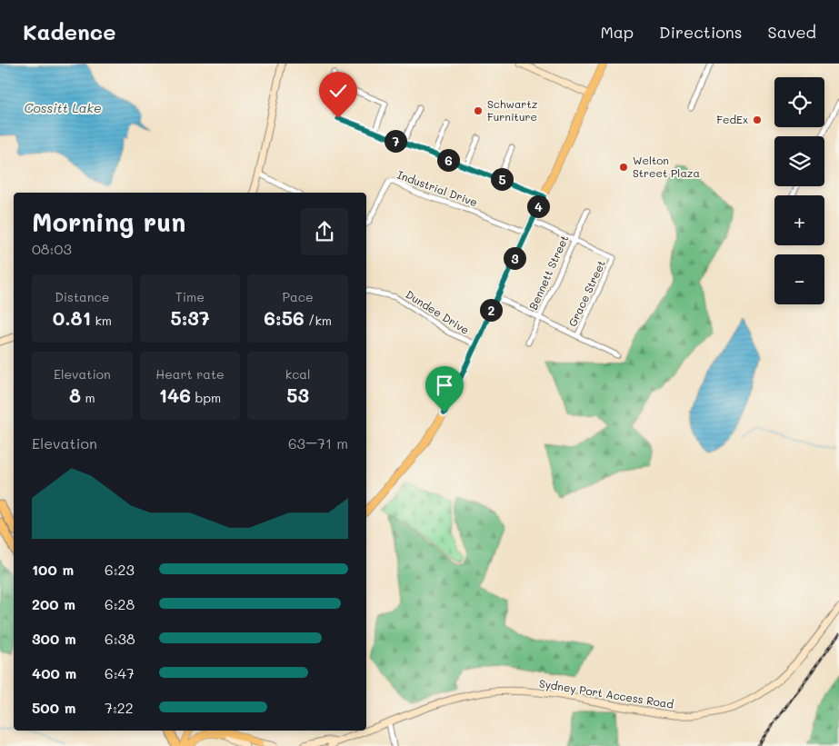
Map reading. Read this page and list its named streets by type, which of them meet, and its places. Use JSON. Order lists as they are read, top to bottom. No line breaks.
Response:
{"streets":{"main road":["Sydney Port Access Road"],"street":["Industrial Drive","Bennett Street","Grace Street","Dundee Drive"]},"crossings":[["Bennett Street","Grace Street"]],"water":["Cossitt Lake"],"places":["Schwartz Furniture","FedEx","Welton Street Plaza"],"page":{"header":"Kadence","nav":["Map","Directions","Saved"],"map_buttons":["+","−"],"pins":["7","6","5","4","3","2"],"heading":["Morning run","08:03"],"stats":[["Distance","0.81 km"],["Time","5:37"],["Pace","6:56 /km"],["Elevation","8 m"],["Heart rate","146 bpm"],["kcal","53"]],"chart":["Elevation","63–71 m"],"list":[{"name":"100 m","note":"6:23"},{"name":"200 m","note":"6:28"},{"name":"300 m","note":"6:38"},{"name":"400 m","note":"6:47"},{"name":"500 m","note":"7:22"}]}}
